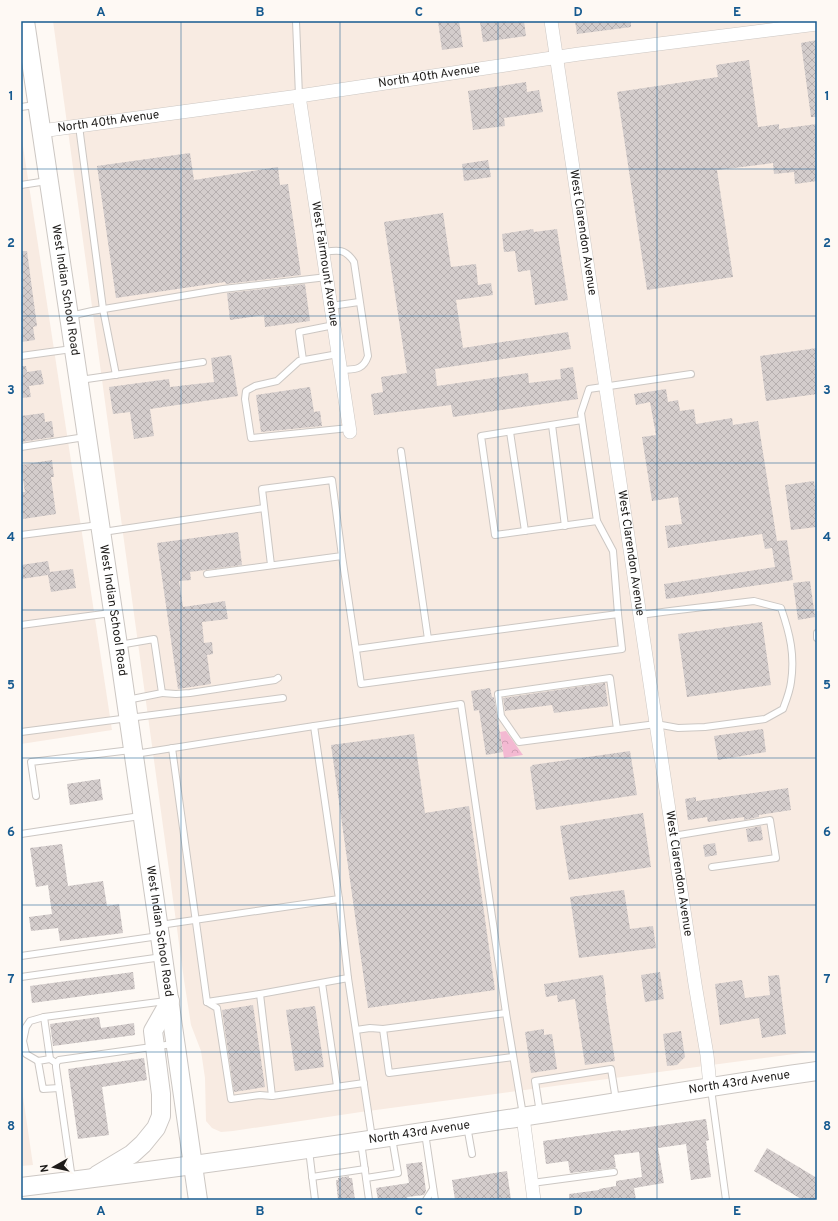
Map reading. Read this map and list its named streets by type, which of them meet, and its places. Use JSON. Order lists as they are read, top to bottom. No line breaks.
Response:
{"streets":{"main road":["West Indian School Road","North 43rd Avenue"],"street":["North 40th Avenue","West Clarendon Avenue","West Fairmount Avenue"]},"crossings":[["North 40th Avenue","West Clarendon Avenue"],["North 40th Avenue","West Fairmount Avenue"],["North 40th Avenue","West Indian School Road"],["West Clarendon Avenue","North 43rd Avenue"],["West Indian School Road","North 43rd Avenue"]],"north":"left","grid":{"columns":["A","B","C","D","E"],"rows":["1","2","3","4","5","6","7","8"]}}
